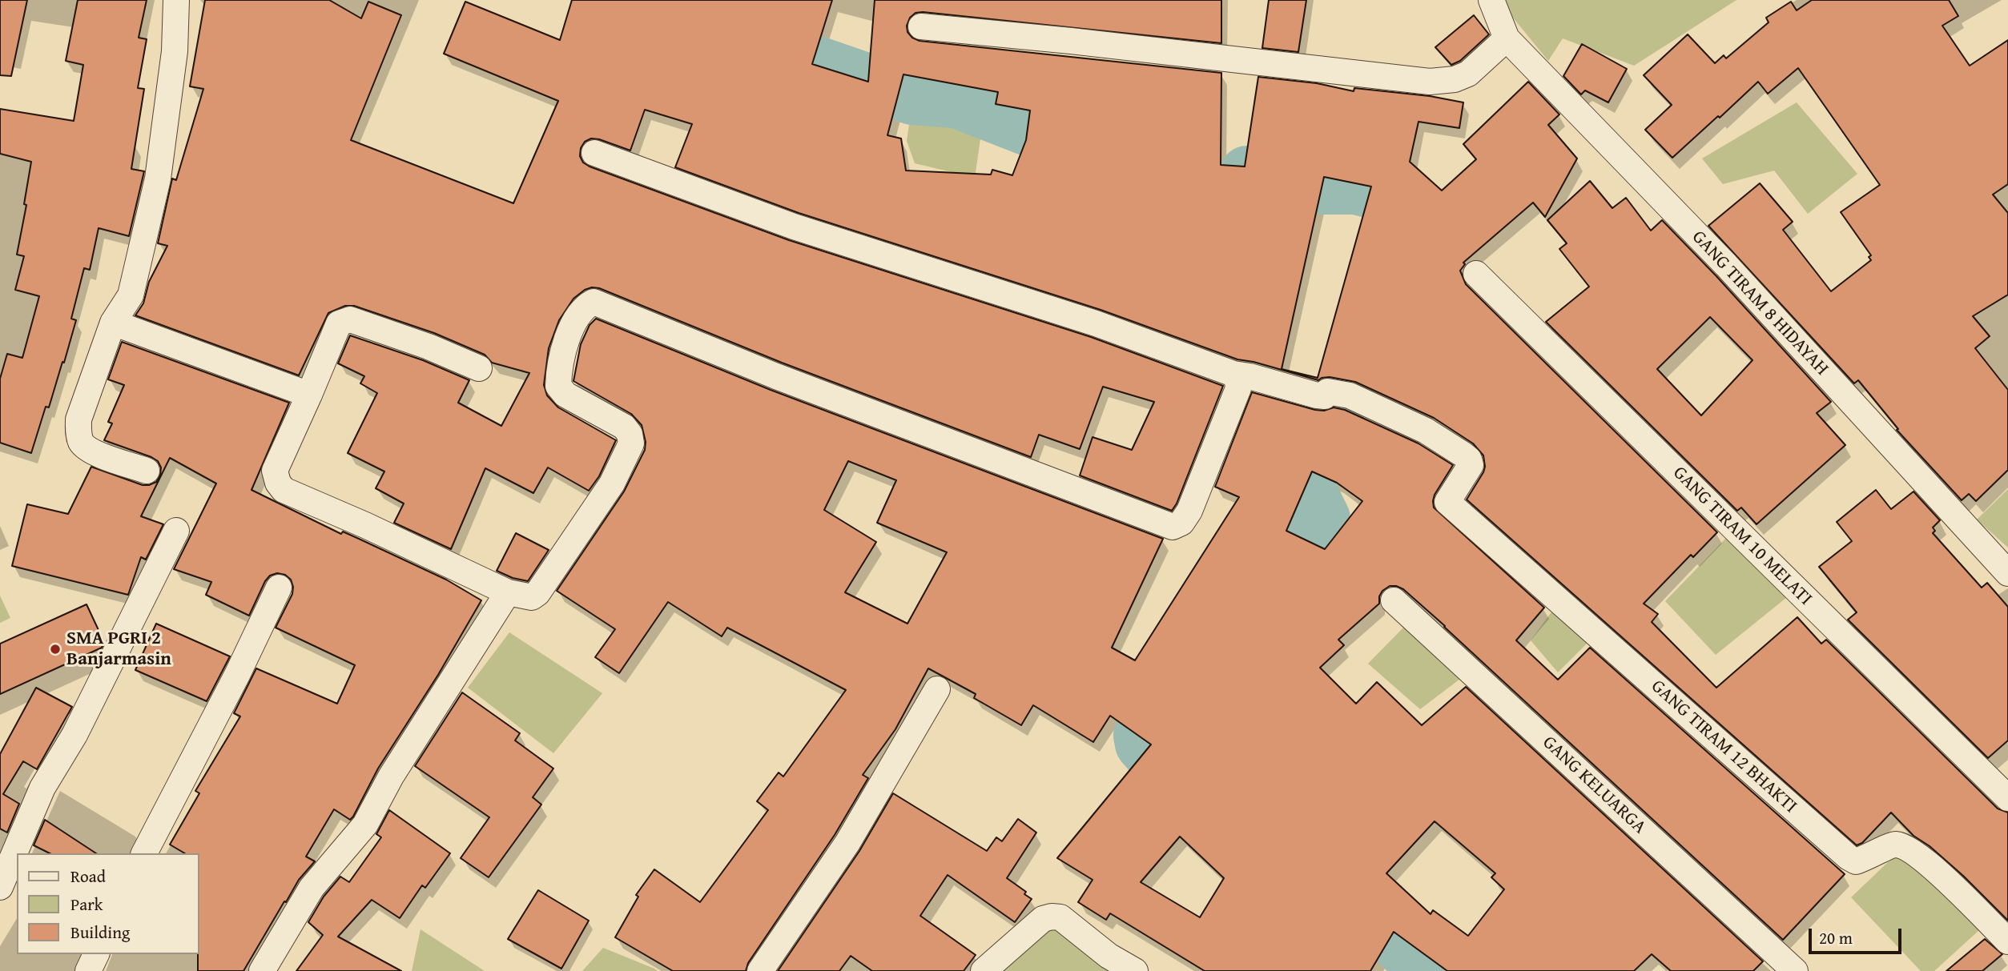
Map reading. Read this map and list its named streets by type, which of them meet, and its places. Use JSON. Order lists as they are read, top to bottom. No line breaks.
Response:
{"streets":{"street":["GANG TIRAM 8 HIDAYAH","GANG TIRAM 10 MELATI","GANG TIRAM 12 BHAKTI","GANG KELUARGA"]},"places":["SMA PGRI 2 Banjarmasin"],"legend":["Road","Park","Building"],"scale_bar":"20 m"}
